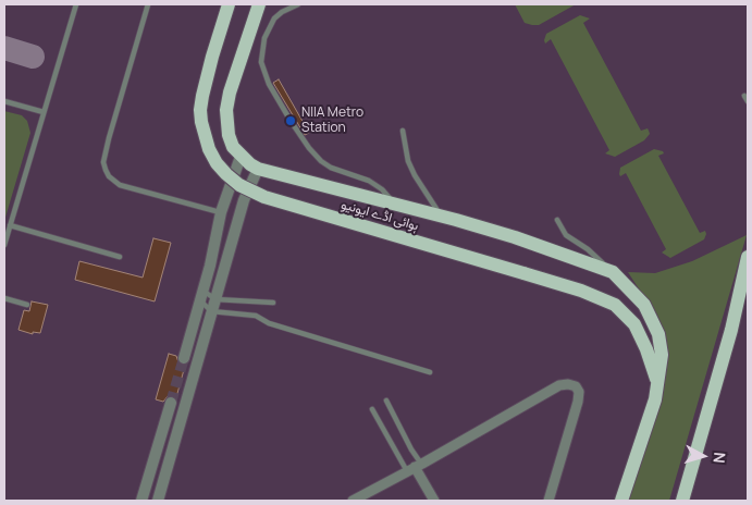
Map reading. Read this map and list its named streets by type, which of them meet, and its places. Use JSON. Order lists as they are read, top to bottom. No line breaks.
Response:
{"streets":{"main road":["ہوائی اڈے ایونیو"]},"places":["NIIA Metro Station"],"north":"right"}
